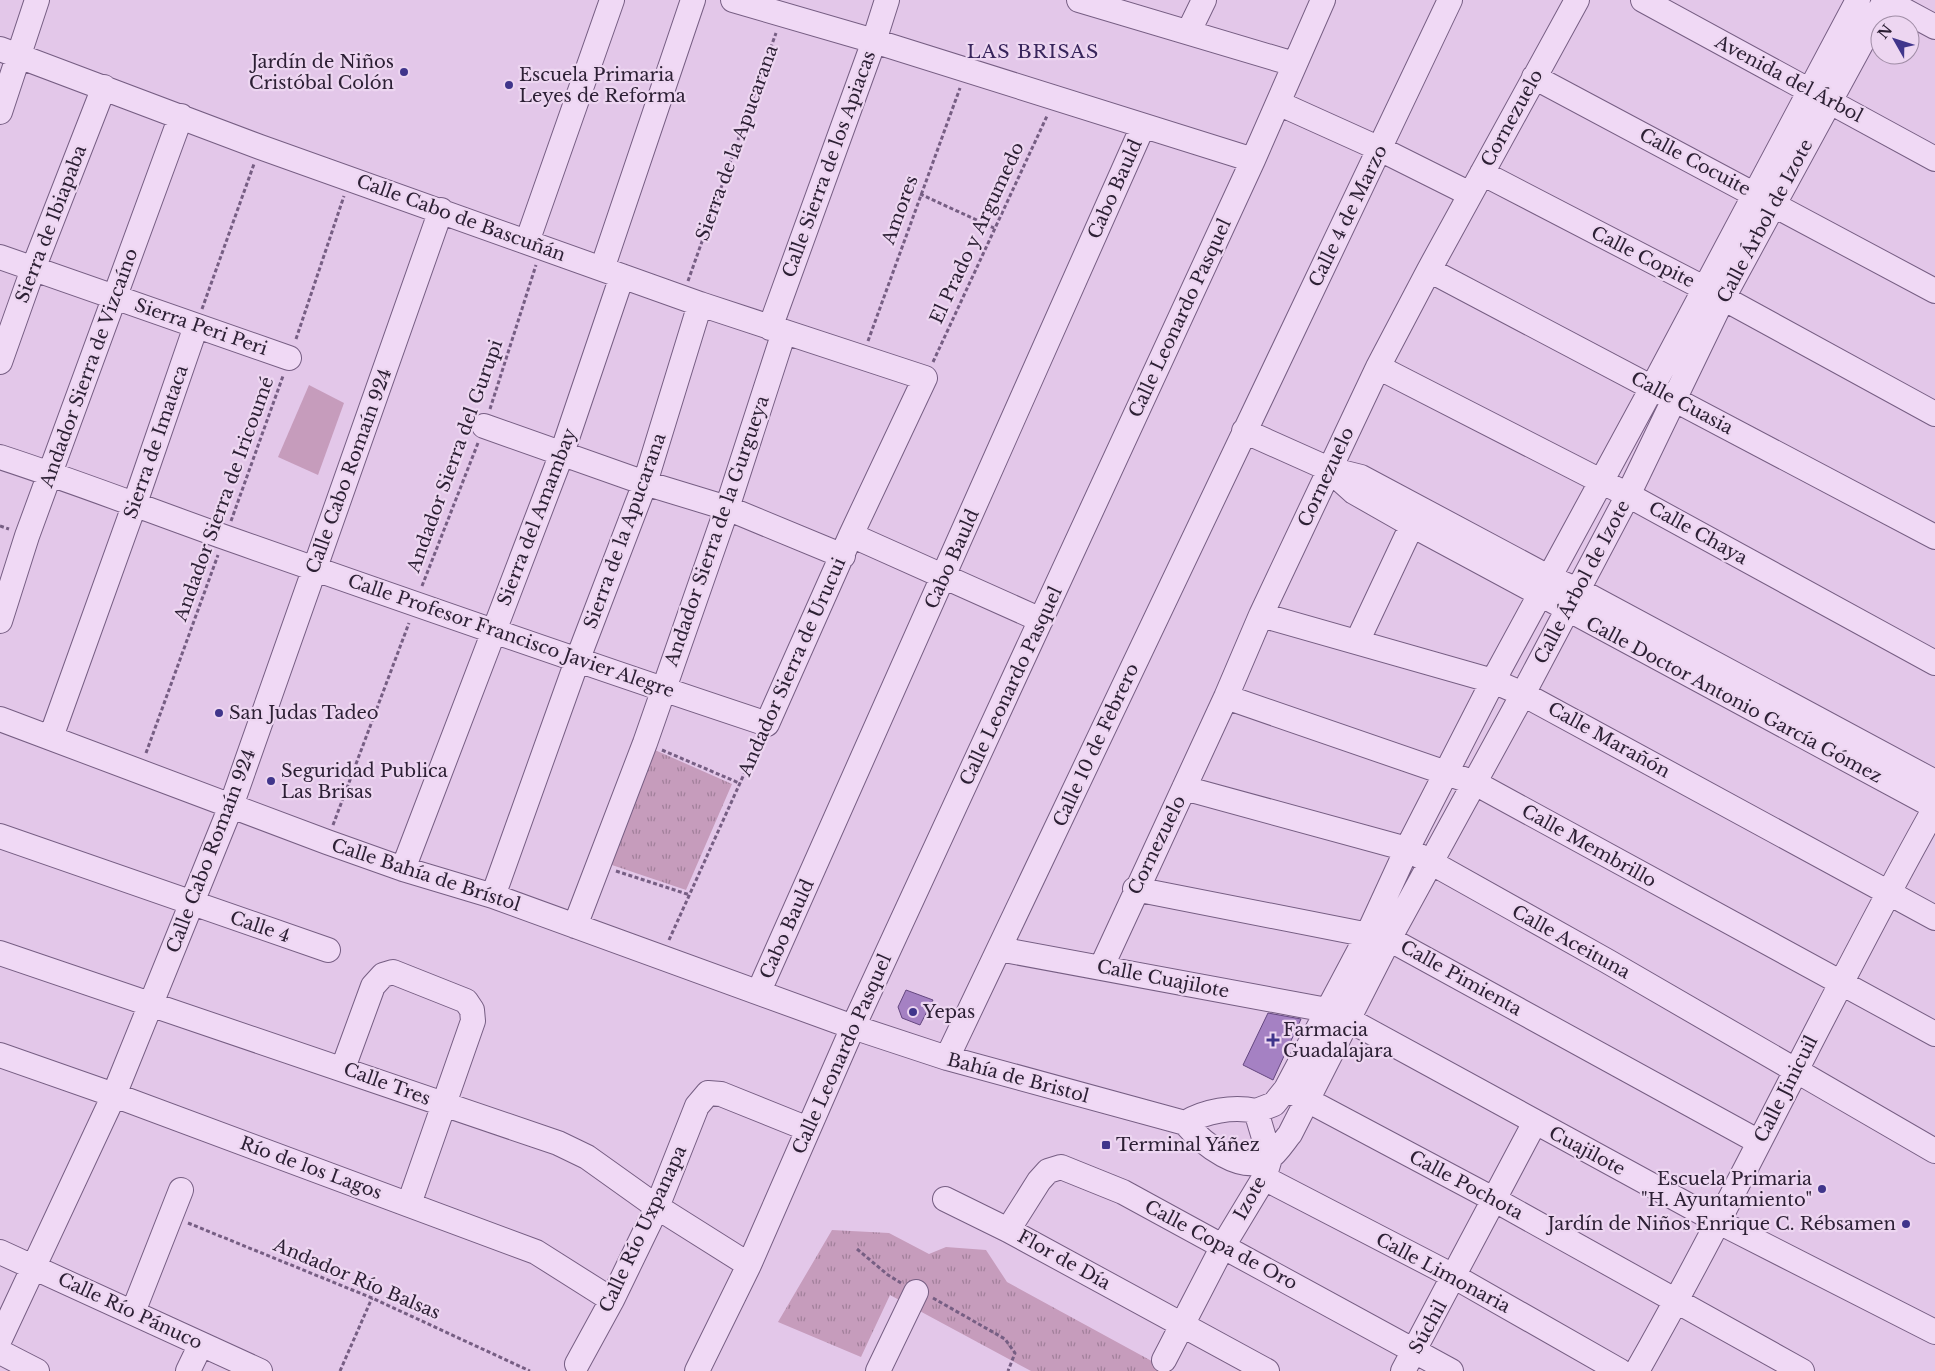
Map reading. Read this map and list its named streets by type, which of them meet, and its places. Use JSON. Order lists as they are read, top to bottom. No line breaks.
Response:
{"streets":{"street":["Avenida del Árbol","Cornezuelo","Sierra de la Apucarana","Calle Cocuite","Calle Sierra de los Apiacas","Cabo Bauld","Calle 4 de Marzo","Calle Cabo de Bascuñán","Calle Árbol de Izote","Sierra de Ibiapaba","Calle Copite","Calle Leonardo Pasquel","Sierra Peri Peri","Andador Sierra de Vizcaíno","Calle Cuasia","Sierra de Imataca","Calle Cabo Romaín 924","Sierra del Amambay","Andador Sierra de la Gurgueya","Calle Chaya","Calle Profesor Francisco Javier Alegre","Andador Sierra de Urucui","Calle Doctor Antonio García Gómez","Calle Marañón","Calle 10 de Febrero","Calle Membrillo","Calle Bahía de Brístol","Calle 4","Calle Aceituna","Calle Pimienta","Calle Cuajilote","Bahía de Bristol","Calle Tres","Calle Jinicuil","Cuajilote","Río de los Lagos","Calle Pochota","Izote","Calle Río Uxpanapa","Calle Copa de Oro","Flor de Día","Calle Limonaria","Calle Río Pánuco","Súchil"],"path":["Amores","El Prado y Argumedo","Andador Sierra del Gurupi","Andador Sierra de Iricoumé","Andador Río Balsas"]},"crossings":[["Avenida del Árbol","Calle Árbol de Izote"],["Cornezuelo","Calle Cocuite"],["Cornezuelo","Calle Copite"],["Cornezuelo","Calle Cuasia"],["Cornezuelo","Calle Chaya"],["Cornezuelo","Calle Doctor Antonio García Gómez"],["Cornezuelo","Calle Marañón"],["Cornezuelo","Calle Membrillo"],["Cornezuelo","Calle Aceituna"],["Cornezuelo","Calle Pimienta"],["Cornezuelo","Calle Cuajilote"],["Sierra de la Apucarana","Calle Cabo de Bascuñán"],["Sierra de la Apucarana","Calle Profesor Francisco Javier Alegre"],["Sierra de la Apucarana","Calle Bahía de Brístol"],["Calle Cocuite","Calle Árbol de Izote"],["Calle Sierra de los Apiacas","Calle Cabo de Bascuñán"],["Calle Sierra de los Apiacas","Andador Sierra de la Gurgueya"],["Cabo Bauld","Calle Bahía de Brístol"],["Amores","Calle Cabo de Bascuñán"],["Calle 4 de Marzo","Calle Doctor Antonio García Gómez"],["Calle 4 de Marzo","Calle 10 de Febrero"],["Calle Cabo de Bascuñán","Sierra de Ibiapaba"],["Calle Cabo de Bascuñán","El Prado y Argumedo"],["Calle Cabo de Bascuñán","Andador Sierra de Vizcaíno"],["Calle Cabo de Bascuñán","Andador Sierra del Gurupi"],["Calle Cabo de Bascuñán","Calle Cabo Romaín 924"],["Calle Cabo de Bascuñán","Andador Sierra de Iricoumé"],["Calle Cabo de Bascuñán","Sierra del Amambay"],["Calle Cabo de Bascuñán","Andador Sierra de la Gurgueya"],["Calle Cabo de Bascuñán","Andador Sierra de Urucui"],["Calle Árbol de Izote","Calle Copite"],["Calle Árbol de Izote","Calle Cuasia"],["Calle Árbol de Izote","Calle Chaya"],["Calle Árbol de Izote","Calle Doctor Antonio García Gómez"],["Calle Árbol de Izote","Calle Marañón"],["Calle Árbol de Izote","Calle Membrillo"],["Calle Árbol de Izote","Calle Aceituna"],["Calle Árbol de Izote","Calle Pimienta"],["Calle Árbol de Izote","Calle Cuajilote"],["Calle Árbol de Izote","Bahía de Bristol"],["Calle Árbol de Izote","Cuajilote"],["Calle Árbol de Izote","Calle Pochota"],["Calle Árbol de Izote","Izote"],["Calle Árbol de Izote","Calle Limonaria"],["Sierra de Ibiapaba","Sierra Peri Peri"],["El Prado y Argumedo","Andador Sierra de Urucui"],["Calle Leonardo Pasquel","Calle Bahía de Brístol"],["Calle Leonardo Pasquel","Bahía de Bristol"],["Calle Leonardo Pasquel","Calle Tres"],["Calle Leonardo Pasquel","Calle Río Uxpanapa"],["Sierra Peri Peri","Andador Sierra de Vizcaíno"],["Sierra Peri Peri","Sierra de Imataca"],["Sierra Peri Peri","Andador Sierra de Iricoumé"],["Andador Sierra de Vizcaíno","Calle Profesor Francisco Javier Alegre"],["Sierra de Imataca","Calle Profesor Francisco Javier Alegre"],["Sierra de Imataca","Calle Bahía de Brístol"],["Andador Sierra del Gurupi","Calle Profesor Francisco Javier Alegre"],["Andador Sierra del Gurupi","Calle Bahía de Brístol"],["Calle Cabo Romaín 924","Calle Profesor Francisco Javier Alegre"],["Calle Cabo Romaín 924","Calle Bahía de Brístol"],["Calle Cabo Romaín 924","Calle 4"],["Calle Cabo Romaín 924","Calle Tres"],["Calle Cabo Romaín 924","Río de los Lagos"],["Calle Cabo Romaín 924","Calle Río Pánuco"],["Andador Sierra de Iricoumé","Calle Profesor Francisco Javier Alegre"],["Andador Sierra de Iricoumé","Calle Bahía de Brístol"],["Sierra del Amambay","Calle Profesor Francisco Javier Alegre"],["Sierra del Amambay","Calle Bahía de Brístol"],["Andador Sierra de la Gurgueya","Calle Profesor Francisco Javier Alegre"],["Andador Sierra de la Gurgueya","Calle Bahía de Brístol"],["Calle Profesor Francisco Javier Alegre","Andador Sierra de Urucui"],["Andador Sierra de Urucui","Calle Bahía de Brístol"],["Calle Doctor Antonio García Gómez","Calle 10 de Febrero"],["Calle Doctor Antonio García Gómez","Calle Jinicuil"],["Calle Marañón","Calle Jinicuil"],["Calle 10 de Febrero","Calle Cuajilote"],["Calle 10 de Febrero","Bahía de Bristol"],["Calle Membrillo","Calle Jinicuil"],["Calle Bahía de Brístol","Bahía de Bristol"],["Calle Aceituna","Calle Jinicuil"],["Calle Pimienta","Calle Jinicuil"],["Bahía de Bristol","Izote"],["Bahía de Bristol","Calle Limonaria"],["Calle Tres","Calle Río Uxpanapa"],["Calle Jinicuil","Cuajilote"],["Calle Jinicuil","Calle Pochota"],["Cuajilote","Súchil"],["Río de los Lagos","Calle Río Uxpanapa"],["Calle Pochota","Súchil"],["Izote","Calle Copa de Oro"],["Izote","Flor de Día"],["Izote","Calle Limonaria"],["Calle Copa de Oro","Flor de Día"],["Calle Copa de Oro","Súchil"],["Calle Limonaria","Súchil"]],"districts":["LAS BRISAS"],"places":{"other":["Jardín de Niños Cristóbal Colón","Escuela Primaria Leyes de Reforma","San Judas Tadeo","Seguridad Publica Las Brisas","Yepas","Escuela Primaria \"H. Ayuntamiento\"","Jardín de Niños Enrique C. Rébsamen"],"health":["Farmacia Guadalajara"],"transit":["Terminal Yáñez"]},"north":"top left"}
